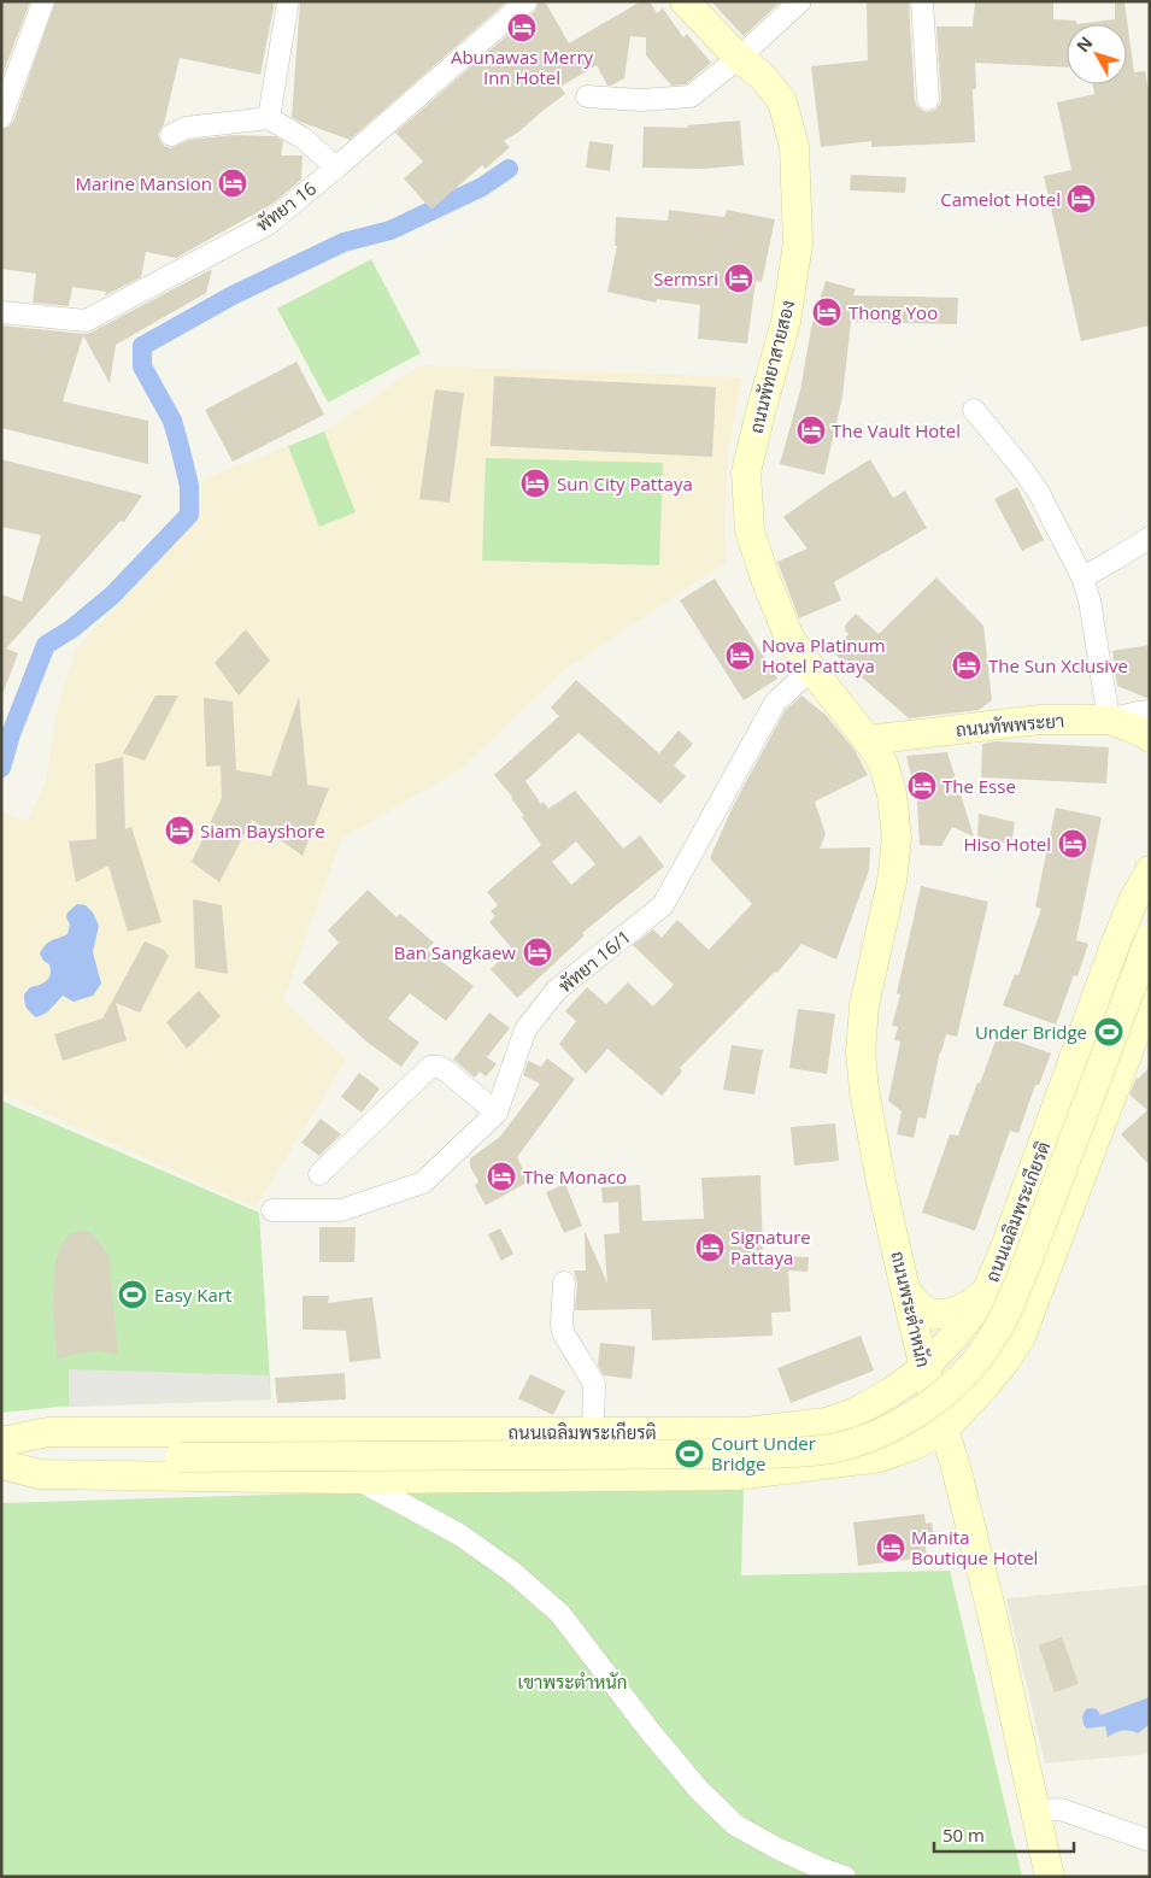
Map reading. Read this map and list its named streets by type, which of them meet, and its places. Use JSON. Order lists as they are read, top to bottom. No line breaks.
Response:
{"streets":{"main road":["ถนนพัทยาสายสอง","ถนนทัพพระยา","ถนนเฉลิมพระเกียรติ","ถนนพระตำหนัก"],"street":["พัทยา 16","พัทยา 16/1"]},"crossings":[["ถนนพัทยาสายสอง","ถนนทัพพระยา"],["ถนนพัทยาสายสอง","พัทยา 16/1"],["ถนนพัทยาสายสอง","ถนนพระตำหนัก"],["ถนนทัพพระยา","ถนนพระตำหนัก"],["ถนนเฉลิมพระเกียรติ","ถนนพระตำหนัก"]],"parks":["เขาพระตำหนัก"],"places":{"hotel":["Abunawas Merry Inn Hotel","Marine Mansion","Camelot Hotel","Sermsri","Thong Yoo","The Vault Hotel","Sun City Pattaya","Nova Platinum Hotel Pattaya","The Sun Xclusive","The Esse","Siam Bayshore","Hiso Hotel","Ban Sangkaew","The Monaco","Signature Pattaya","Manita Boutique Hotel"],"sports":["Under Bridge","Easy Kart","Court Under Bridge"]},"scale_bar":"50 m","north":"top left"}
